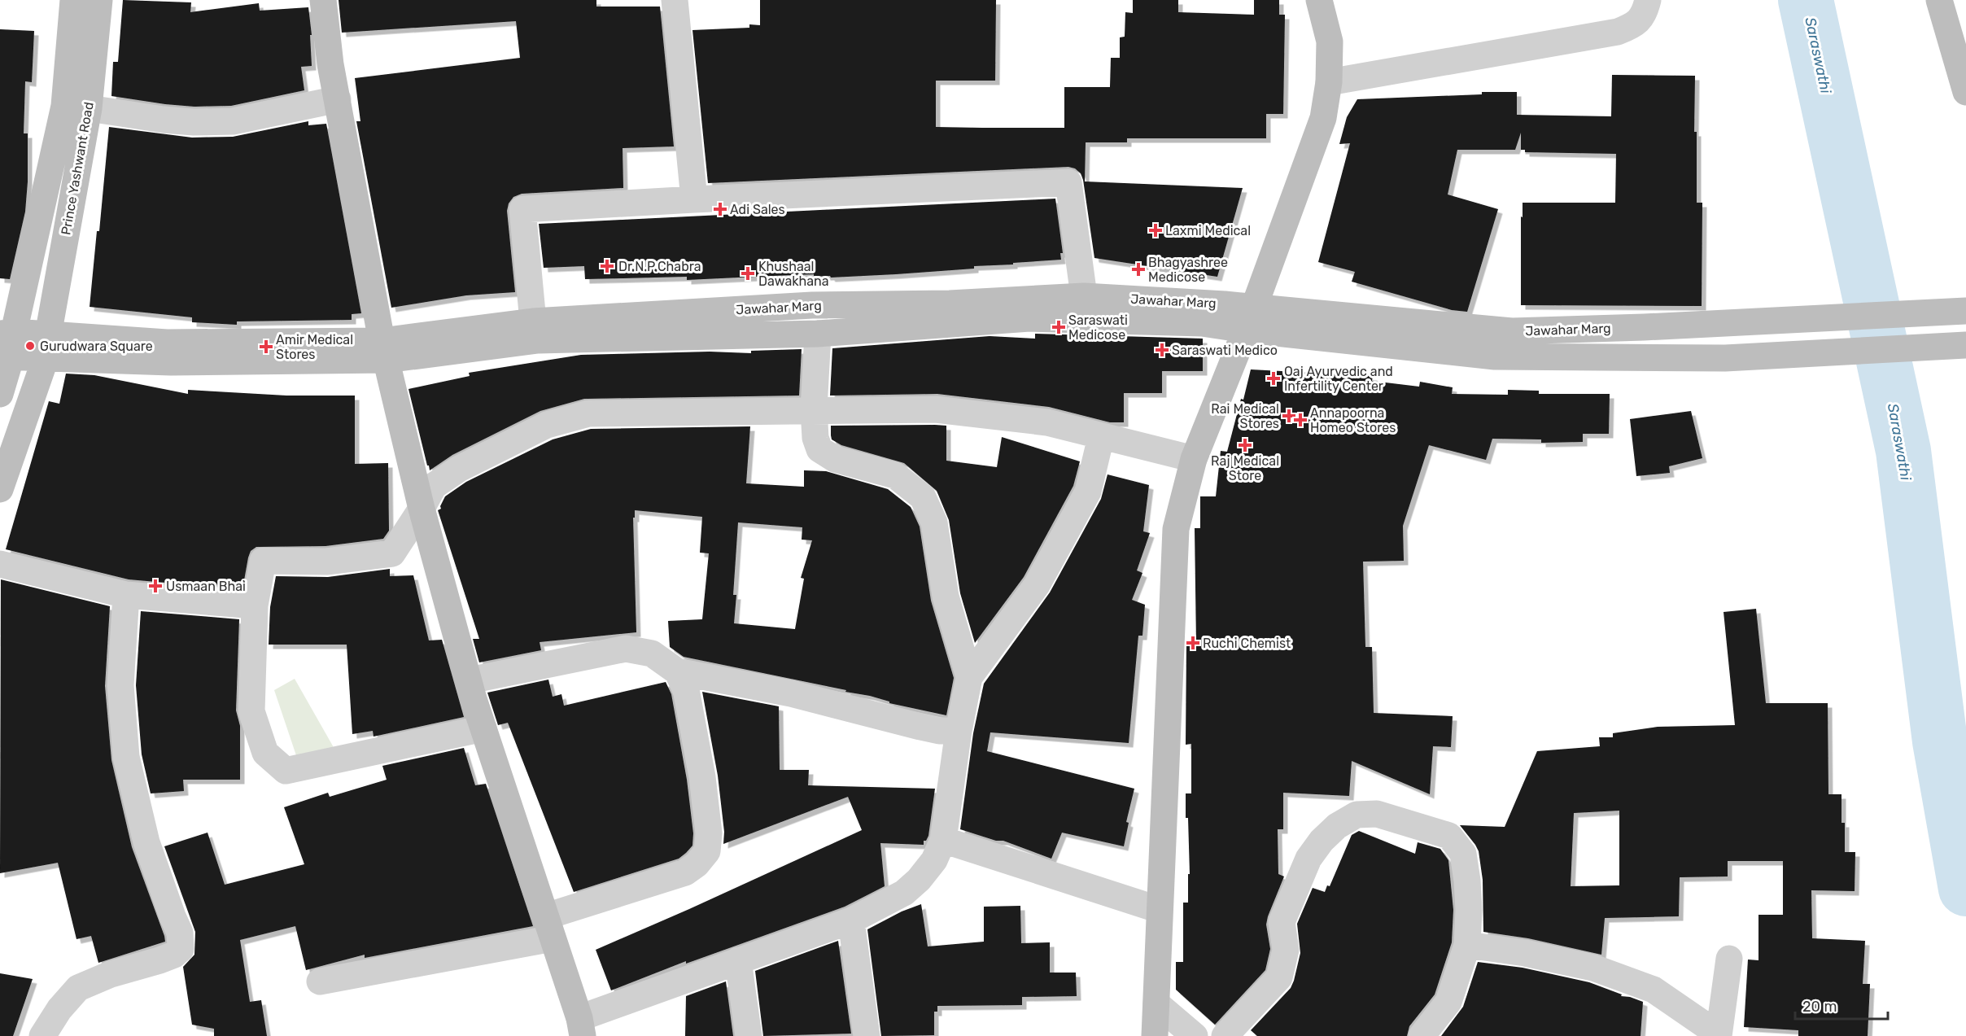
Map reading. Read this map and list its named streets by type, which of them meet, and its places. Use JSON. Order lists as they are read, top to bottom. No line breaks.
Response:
{"streets":{"main road":["Prince Yashwant Road","Jawahar Marg"]},"water":["Saraswathi"],"places":{"health":["Adi Sales","Laxmi Medical","Dr.N.P.Chabra","Bhagyashree Medicose","Khushaal Dawakhana","Saraswati Medicose","Amir Medical Stores","Saraswati Medico","Oaj Ayurvedic and Infertility Center","Rai Medical Stores","Annapoorna Homeo Stores","Raj Medical Store","Usmaan Bhai","Ruchi Chemist"],"other":["Gurudwara Square"]},"scale_bar":"20 m"}
